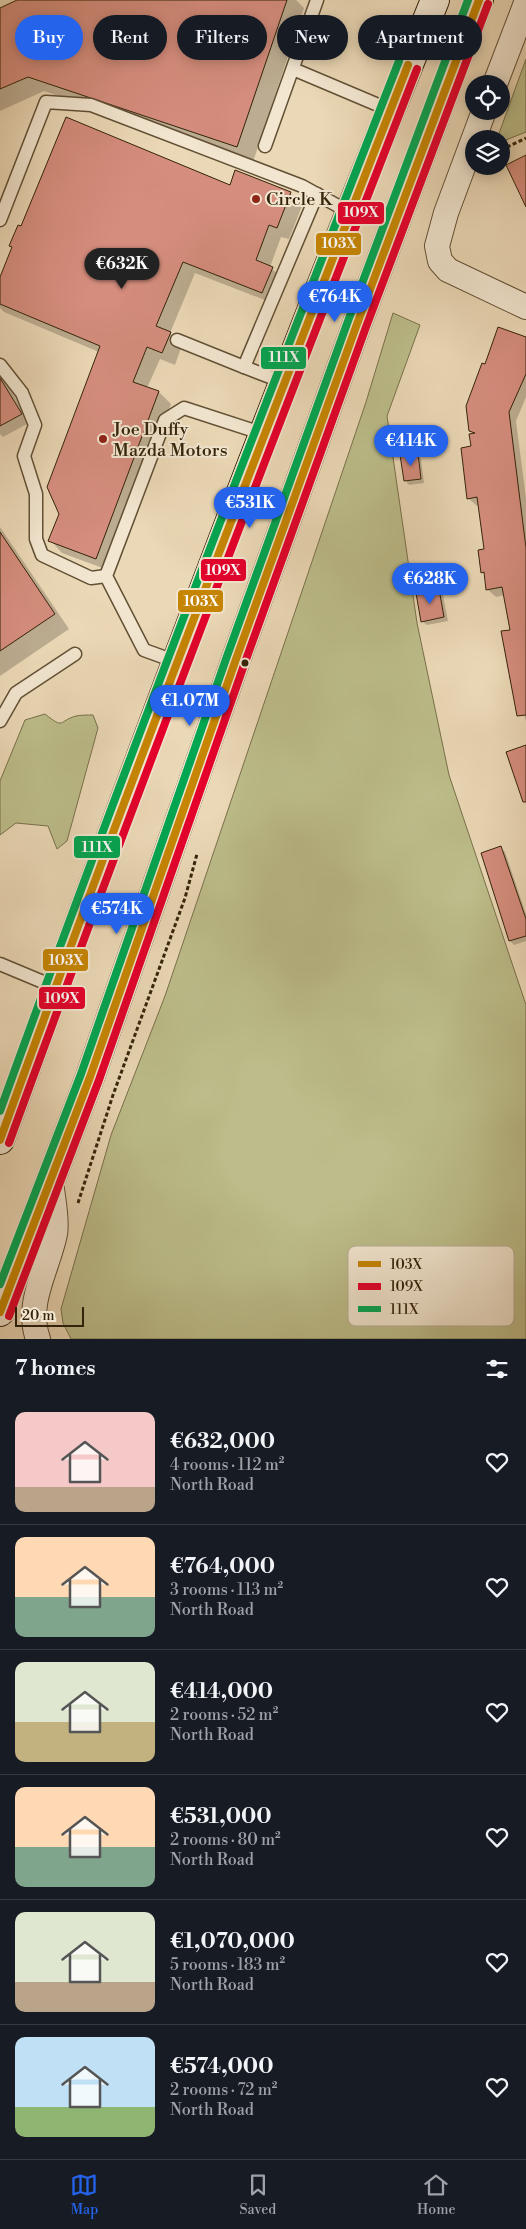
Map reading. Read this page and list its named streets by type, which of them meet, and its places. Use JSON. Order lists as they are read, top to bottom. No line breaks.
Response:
{"places":["Circle K","Joe Duffy Mazda Motors"],"lines":["transit line 103X","transit line 111X","transit line 109X"],"legend":["103X","109X","111X"],"scale_bar":"20 m","page":{"chip":["Buy","Rent","Filters","New","Apartment"],"price":["€632K","€764K","€414K","€531K","€628K","€1.07M","€574K"],"scale":"20 m","heading":"7 homes","list":[{"name":"€632,000","note":"4 rooms · 112 m² · North Road"},{"name":"€764,000","note":"3 rooms · 113 m² · North Road"},{"name":"€414,000","note":"2 rooms · 52 m² · North Road"},{"name":"€531,000","note":"2 rooms · 80 m² · North Road"},{"name":"€1,070,000","note":"5 rooms · 183 m² · North Road"},{"name":"€574,000","note":"2 rooms · 72 m² · North Road"}],"tabs":["Map","Saved","Home"]}}
